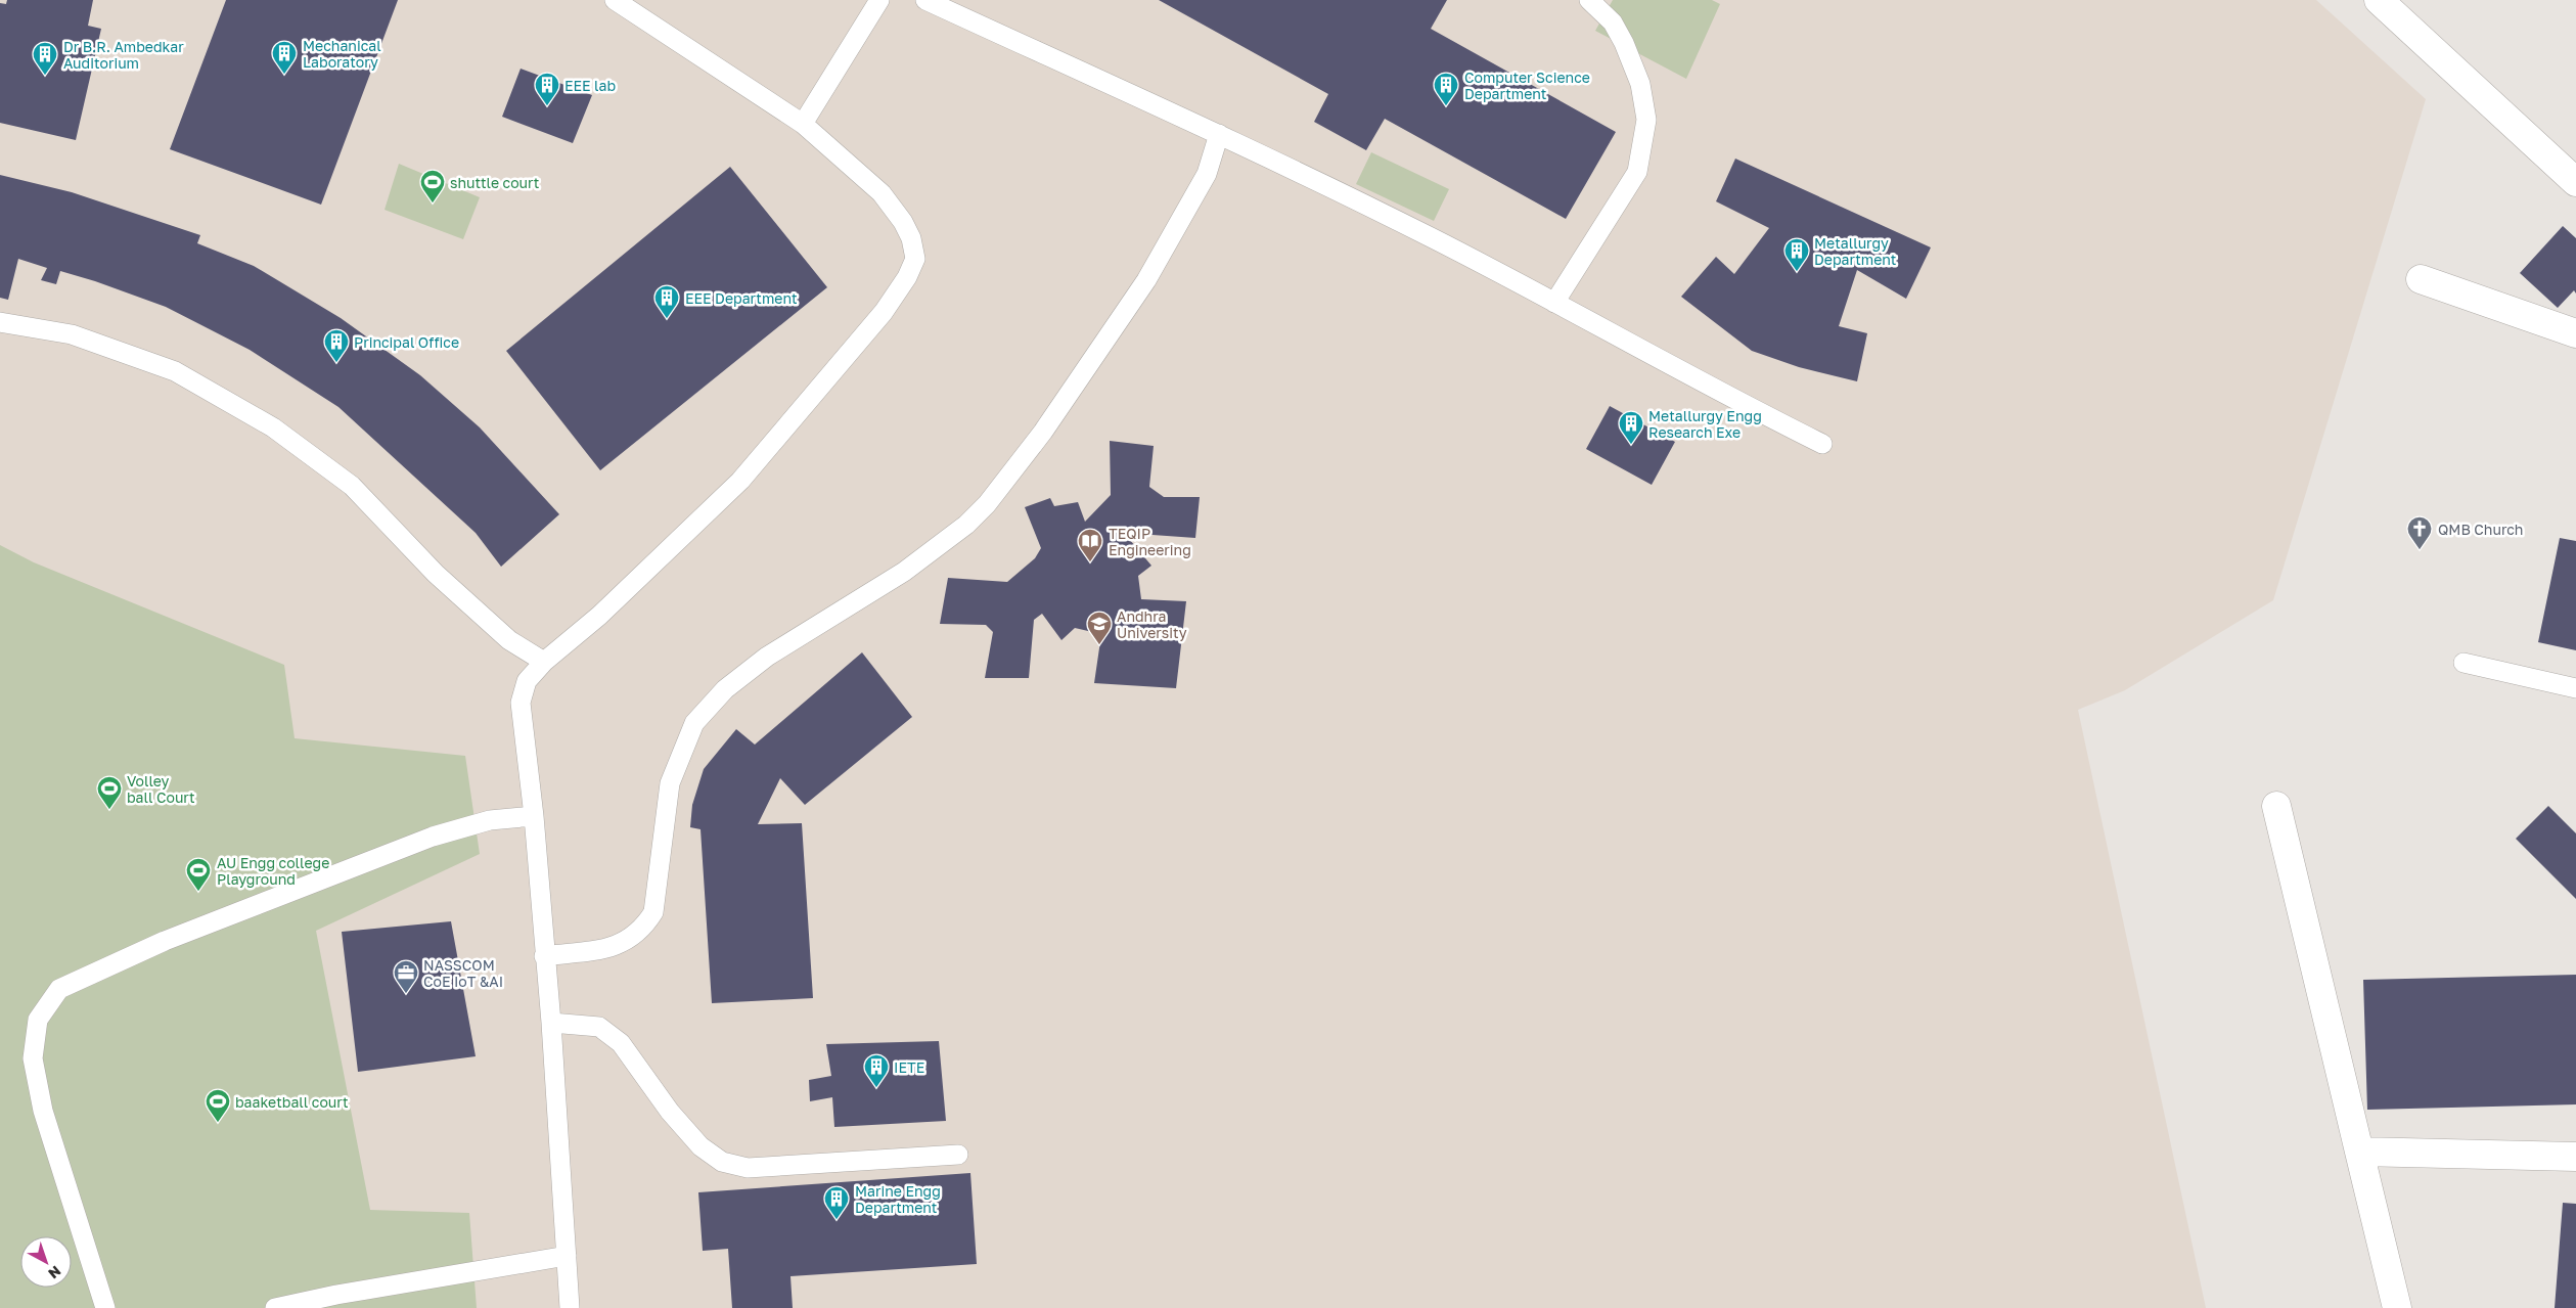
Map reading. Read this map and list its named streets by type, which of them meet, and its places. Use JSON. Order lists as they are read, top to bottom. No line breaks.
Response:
{"places":{"building":["Mechanical Laboratory","Dr B.R. Ambedkar Auditorium","EEE lab","Computer Science Department","Metallurgy Department","EEE Department","Principal Office","Metallurgy Engg Research Exe","IETE","Marine Engg Department"],"sports":["shuttle court","Volley ball Court","AU Engg college Playground","baaketball court"],"church":["QMB Church"],"library":["TEQIP Engineering"],"school or university":["Andhra University"],"office":["NASSCOM CoE IoT &AI"]},"north":"bottom right"}
